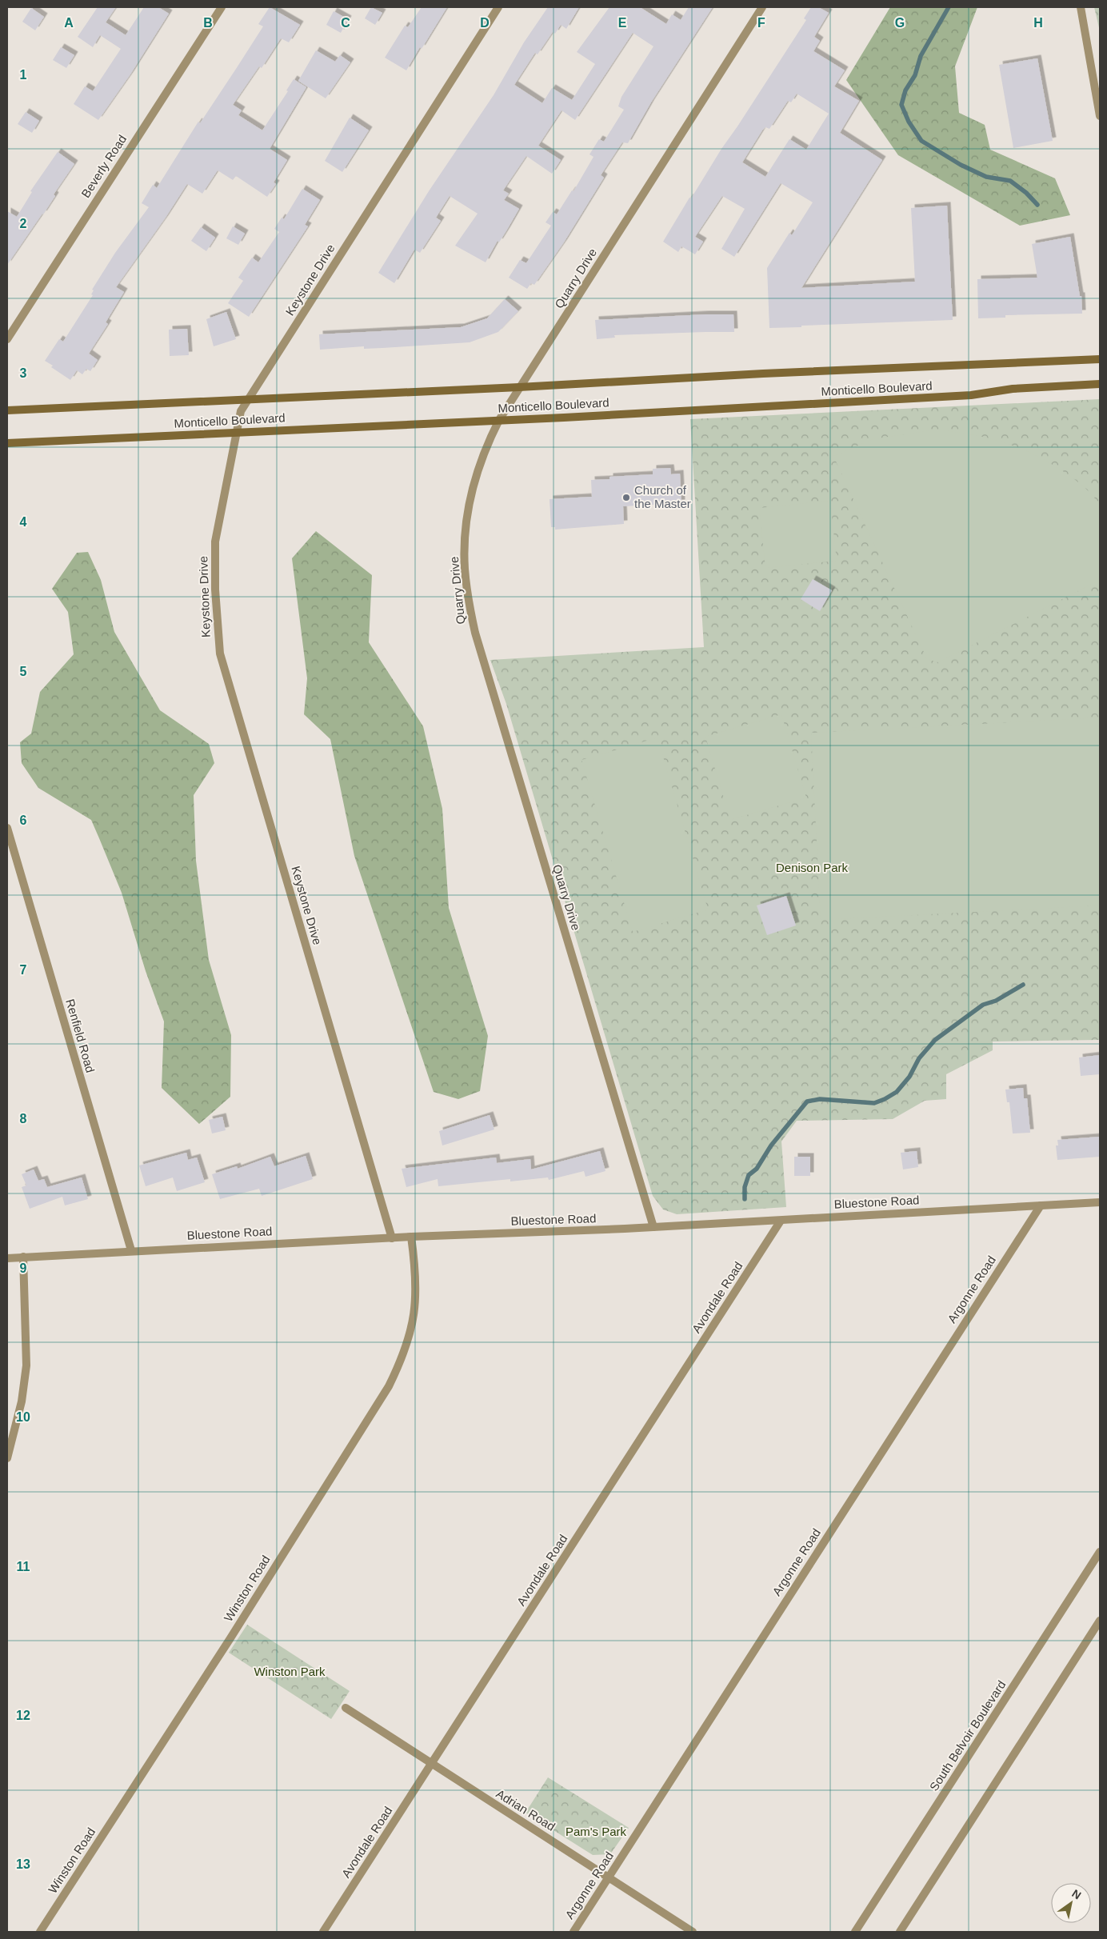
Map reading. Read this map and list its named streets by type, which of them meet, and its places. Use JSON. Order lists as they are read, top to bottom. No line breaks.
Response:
{"streets":{"main road":["Monticello Boulevard"],"street":["Beverly Road","Quarry Drive","Keystone Drive","Renfield Road","Bluestone Road","Argonne Road","Avondale Road","Winston Road","South Belvoir Boulevard","Adrian Road"]},"crossings":[["Quarry Drive","Monticello Boulevard"],["Quarry Drive","Bluestone Road"],["Keystone Drive","Monticello Boulevard"],["Keystone Drive","Bluestone Road"],["Renfield Road","Bluestone Road"],["Bluestone Road","Argonne Road"],["Bluestone Road","Avondale Road"],["Bluestone Road","Winston Road"],["Argonne Road","Adrian Road"],["Avondale Road","Adrian Road"]],"parks":["Denison Park","Winston Park","Pam's Park"],"places":["Church of the Master"],"north":"top right","grid":{"columns":["A","B","C","D","E","F","G","H"],"rows":["1","2","3","4","5","6","7","8","9","10","11","12","13"]}}
